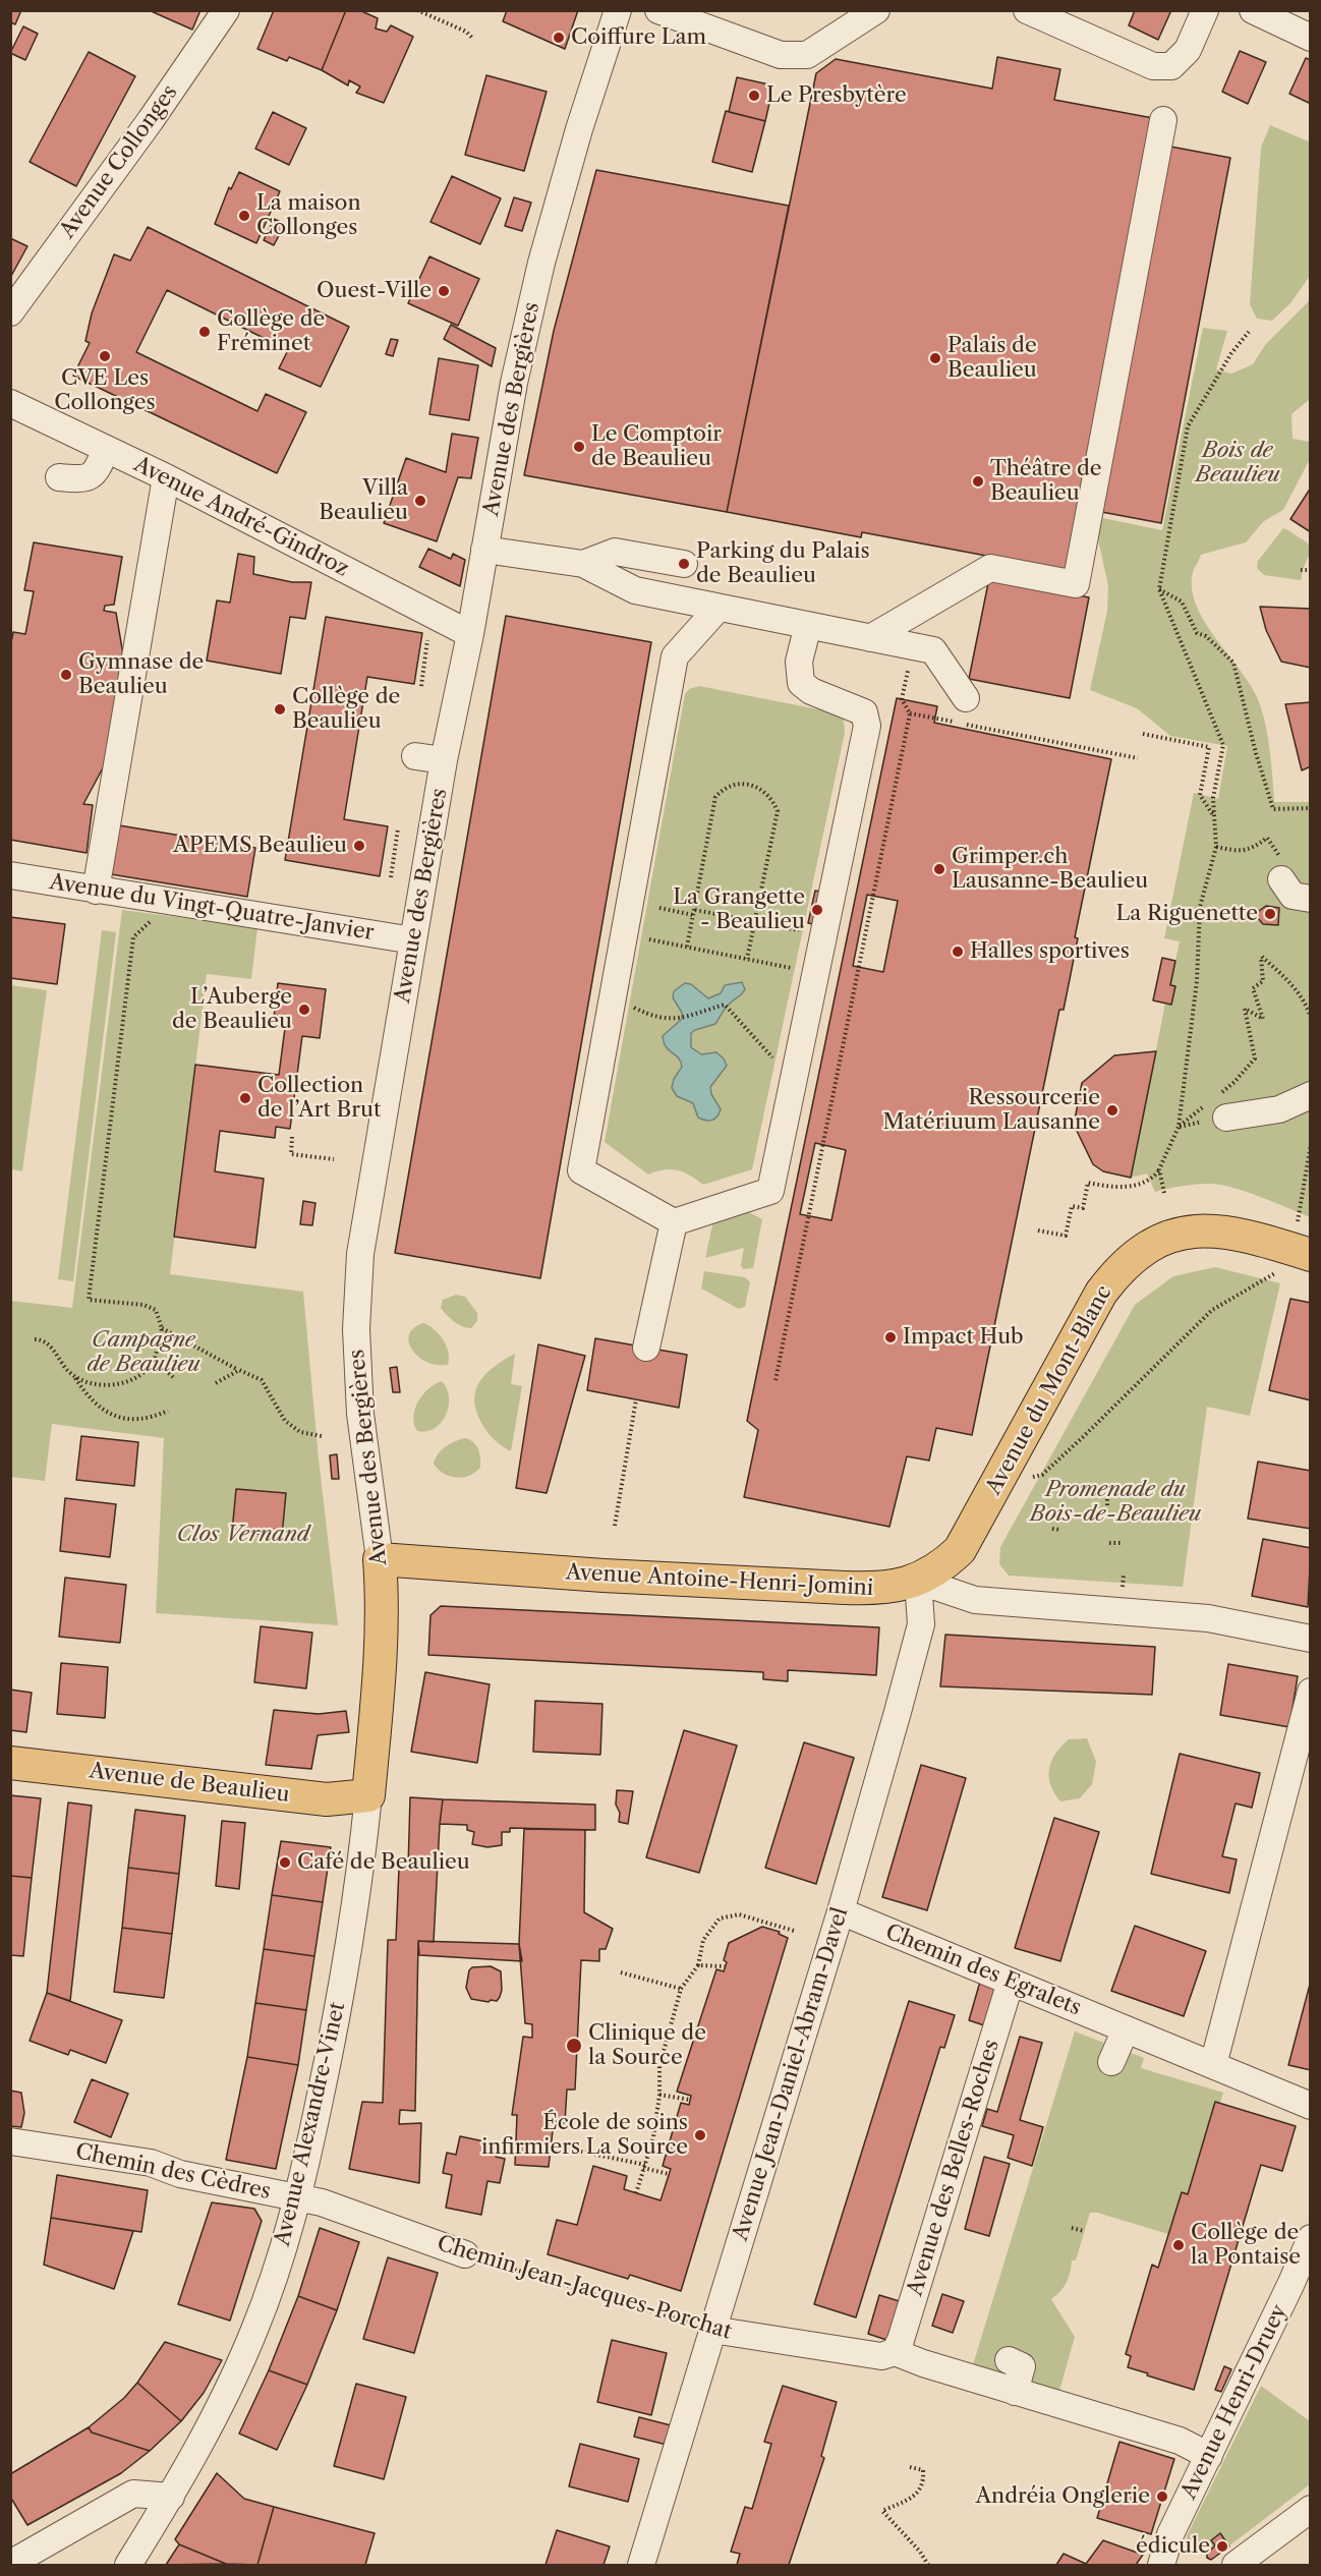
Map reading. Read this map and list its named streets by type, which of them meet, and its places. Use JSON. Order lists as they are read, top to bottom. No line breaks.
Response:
{"streets":{"main road":["Avenue des Bergières","Avenue du Mont-Blanc","Avenue Antoine-Henri-Jomini","Avenue de Beaulieu"],"street":["Avenue Collonges","Avenue André-Gindroz","Avenue du Vingt-Quatre-Janvier","Chemin des Egralets","Avenue Jean-Daniel-Abram-Davel","Avenue Alexandre-Vinet","Avenue des Belles-Roches","Chemin des Cèdres","Chemin Jean-Jacques-Porchat","Avenue Henri-Druey"]},"crossings":[["Avenue des Bergières","Avenue André-Gindroz"],["Avenue des Bergières","Avenue du Vingt-Quatre-Janvier"],["Avenue des Bergières","Avenue Antoine-Henri-Jomini"],["Avenue des Bergières","Avenue de Beaulieu"],["Avenue des Bergières","Avenue Alexandre-Vinet"],["Avenue du Mont-Blanc","Avenue Antoine-Henri-Jomini"],["Avenue du Mont-Blanc","Avenue Jean-Daniel-Abram-Davel"],["Avenue Antoine-Henri-Jomini","Avenue Jean-Daniel-Abram-Davel"],["Avenue de Beaulieu","Avenue Alexandre-Vinet"],["Chemin des Egralets","Avenue Jean-Daniel-Abram-Davel"],["Chemin des Egralets","Avenue des Belles-Roches"],["Avenue Jean-Daniel-Abram-Davel","Chemin Jean-Jacques-Porchat"],["Avenue Alexandre-Vinet","Chemin des Cèdres"],["Avenue Alexandre-Vinet","Chemin Jean-Jacques-Porchat"],["Avenue des Belles-Roches","Chemin Jean-Jacques-Porchat"],["Chemin des Cèdres","Chemin Jean-Jacques-Porchat"],["Chemin Jean-Jacques-Porchat","Avenue Henri-Druey"]],"parks":["Bois de Beaulieu","Campagne de Beaulieu","Promenade du Bois-de-Beaulieu","Clos Vernand"],"places":["Coiffure Lam","Le Presbytère","La maison Collonges","Ouest-Ville","Collège de Fréminet","CVE Les Collonges","Palais de Beaulieu","Le Comptoir de Beaulieu","Théâtre de Beaulieu","Villa Beaulieu","Parking du Palais de Beaulieu","Gymnase de Beaulieu","Collège de Beaulieu","APEMS Beaulieu","Grimper.ch Lausanne-Beaulieu","La Grangette - Beaulieu","La Riguenette","Halles sportives","L’Auberge de Beaulieu","Collection de l’Art Brut","Ressourcerie Matériuum Lausanne","Impact Hub","Café de Beaulieu","Clinique de la Source","École de soins infirmiers La Source","Collège de la Pontaise","Andréia Onglerie","édicule"]}
